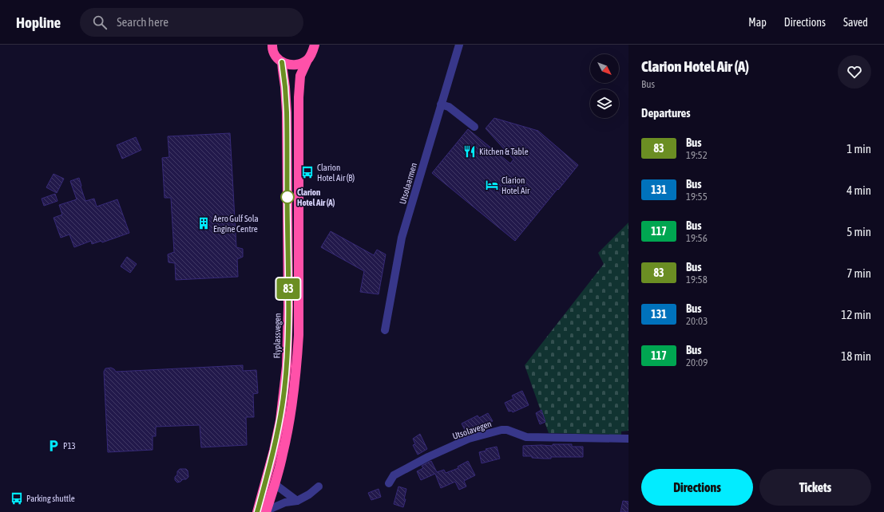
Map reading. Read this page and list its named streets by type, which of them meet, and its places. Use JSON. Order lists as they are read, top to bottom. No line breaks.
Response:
{"streets":{"highway":["Flyplassvegen"],"street":["Utsolaarmen","Utsolavegen"]},"places":{"restaurant":["Kitchen & Table"],"bus stop":["Clarion Hotel Air (B)","Parking shuttle"],"hotel":["Clarion Hotel Air"],"other":["Clarion Hotel Air (A)"],"building":["Aero Gulf Sola Engine Centre"],"parking":["P13"]},"lines":["bus line 83"],"north":"bottom right","page":{"header":"Hopline","search":"Search here","nav":["Map","Directions","Saved"],"on_map":"83","heading":[["Clarion Hotel Air (A)","Bus"],"Departures"],"list":[{"mark":"83","name":"Bus","note":"19:52","value":"1 min"},{"mark":"131","name":"Bus","note":"19:55","value":"4 min"},{"mark":"117","name":"Bus","note":"19:56","value":"5 min"},{"mark":"83","name":"Bus","note":"19:58","value":"7 min"},{"mark":"131","name":"Bus","note":"20:03","value":"12 min"},{"mark":"117","name":"Bus","note":"20:09","value":"18 min"}],"buttons":["Directions","Tickets"]}}
